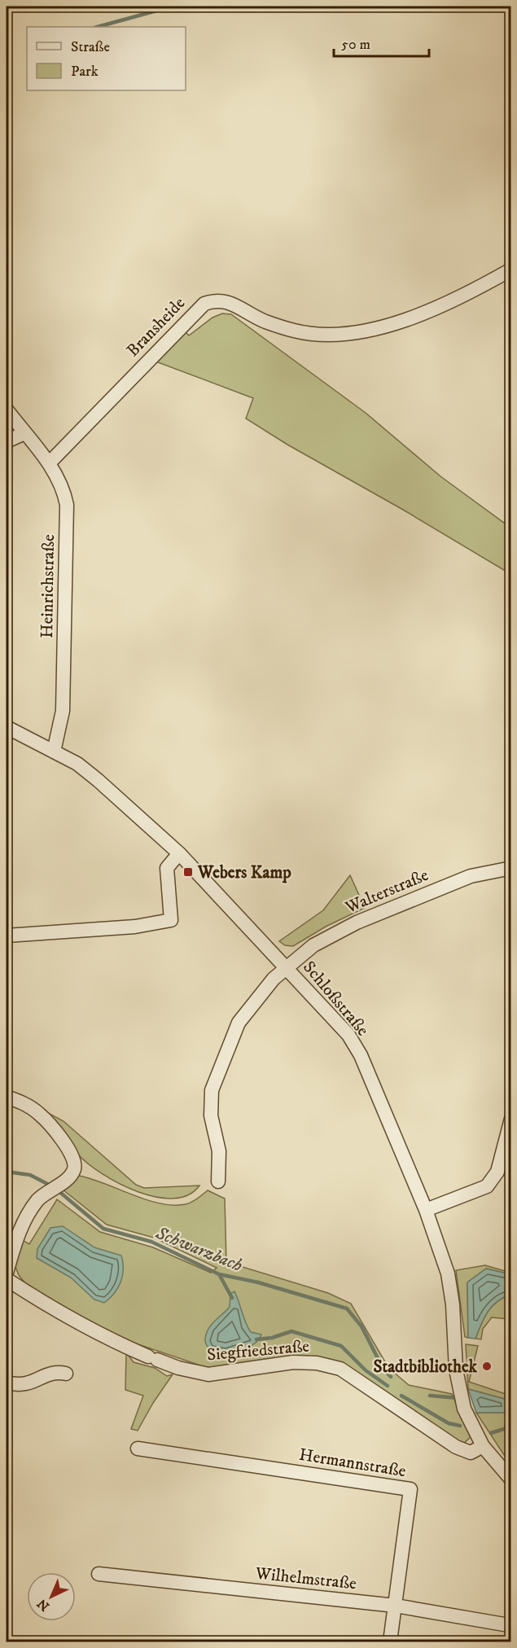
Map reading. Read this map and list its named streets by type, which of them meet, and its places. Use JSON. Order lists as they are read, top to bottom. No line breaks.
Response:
{"streets":{"street":["Bransheide","Heinrichstraße","Walterstraße","Schloßstraße","Siegfriedstraße","Hermannstraße","Wilhelmstraße"]},"crossings":[["Bransheide","Heinrichstraße"],["Heinrichstraße","Schloßstraße"],["Walterstraße","Schloßstraße"],["Schloßstraße","Siegfriedstraße"],["Hermannstraße","Wilhelmstraße"]],"water":["Schwarzbach"],"places":{"transit":["Webers Kamp"],"other":["Stadtbibliothek"]},"legend":["Straße","Park"],"scale_bar":"50 m","north":"bottom left"}
